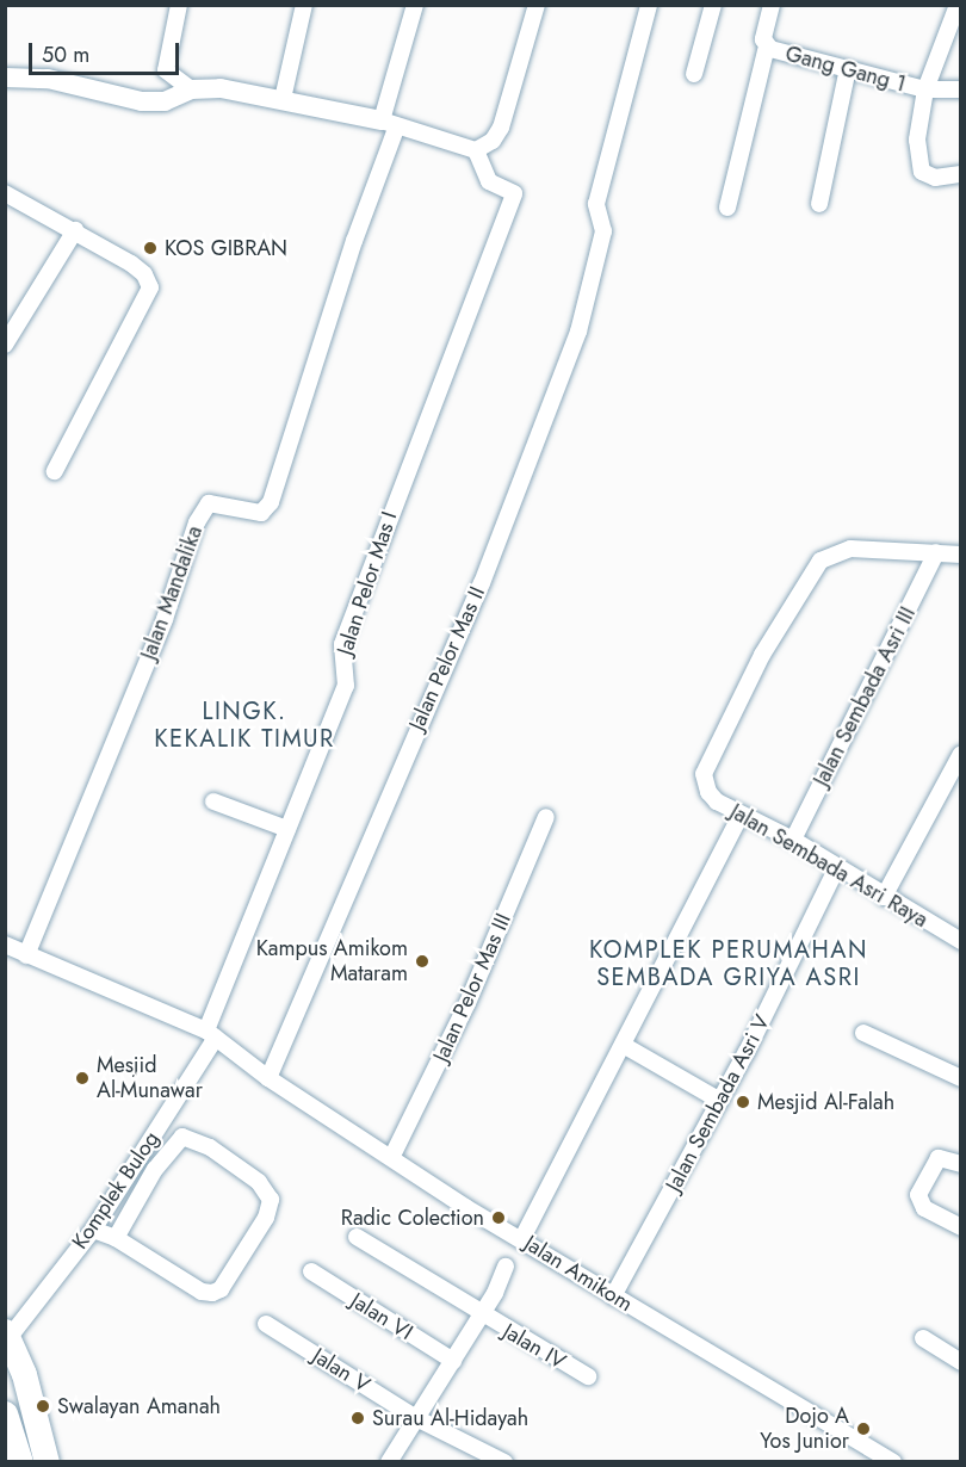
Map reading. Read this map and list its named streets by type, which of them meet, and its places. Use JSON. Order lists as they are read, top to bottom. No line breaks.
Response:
{"streets":{"street":["Gang Gang 1","Jalan Pelor Mas I","Jalan Mandalika","Jalan Pelor Mas II","Jalan Sembada Asri III","Jalan Sembada Asri Raya","Jalan Pelor Mas III","Jalan Sembada Asri V","Komplek Bulog","Jalan Amikom","Jalan VI","Jalan IV","Jalan V"]},"crossings":[["Jalan Pelor Mas I","Komplek Bulog"],["Jalan Pelor Mas I","Jalan Amikom"],["Jalan Mandalika","Jalan Amikom"],["Jalan Pelor Mas II","Jalan Amikom"],["Jalan Sembada Asri III","Jalan Sembada Asri Raya"],["Jalan Sembada Asri Raya","Jalan Sembada Asri V"],["Jalan Pelor Mas III","Jalan Amikom"],["Jalan Sembada Asri V","Jalan Amikom"],["Komplek Bulog","Jalan Amikom"]],"districts":["LINGK. KEKALIK TIMUR","KOMPLEK PERUMAHAN SEMBADA GRIYA ASRI"],"places":["KOS GIBRAN","Kampus Amikom Mataram","Mesjid Al-Munawar","Mesjid Al-Falah","Radic Colection","Swalayan Amanah","Surau Al-Hidayah","Dojo A Yos Junior"],"scale_bar":"50 m"}
